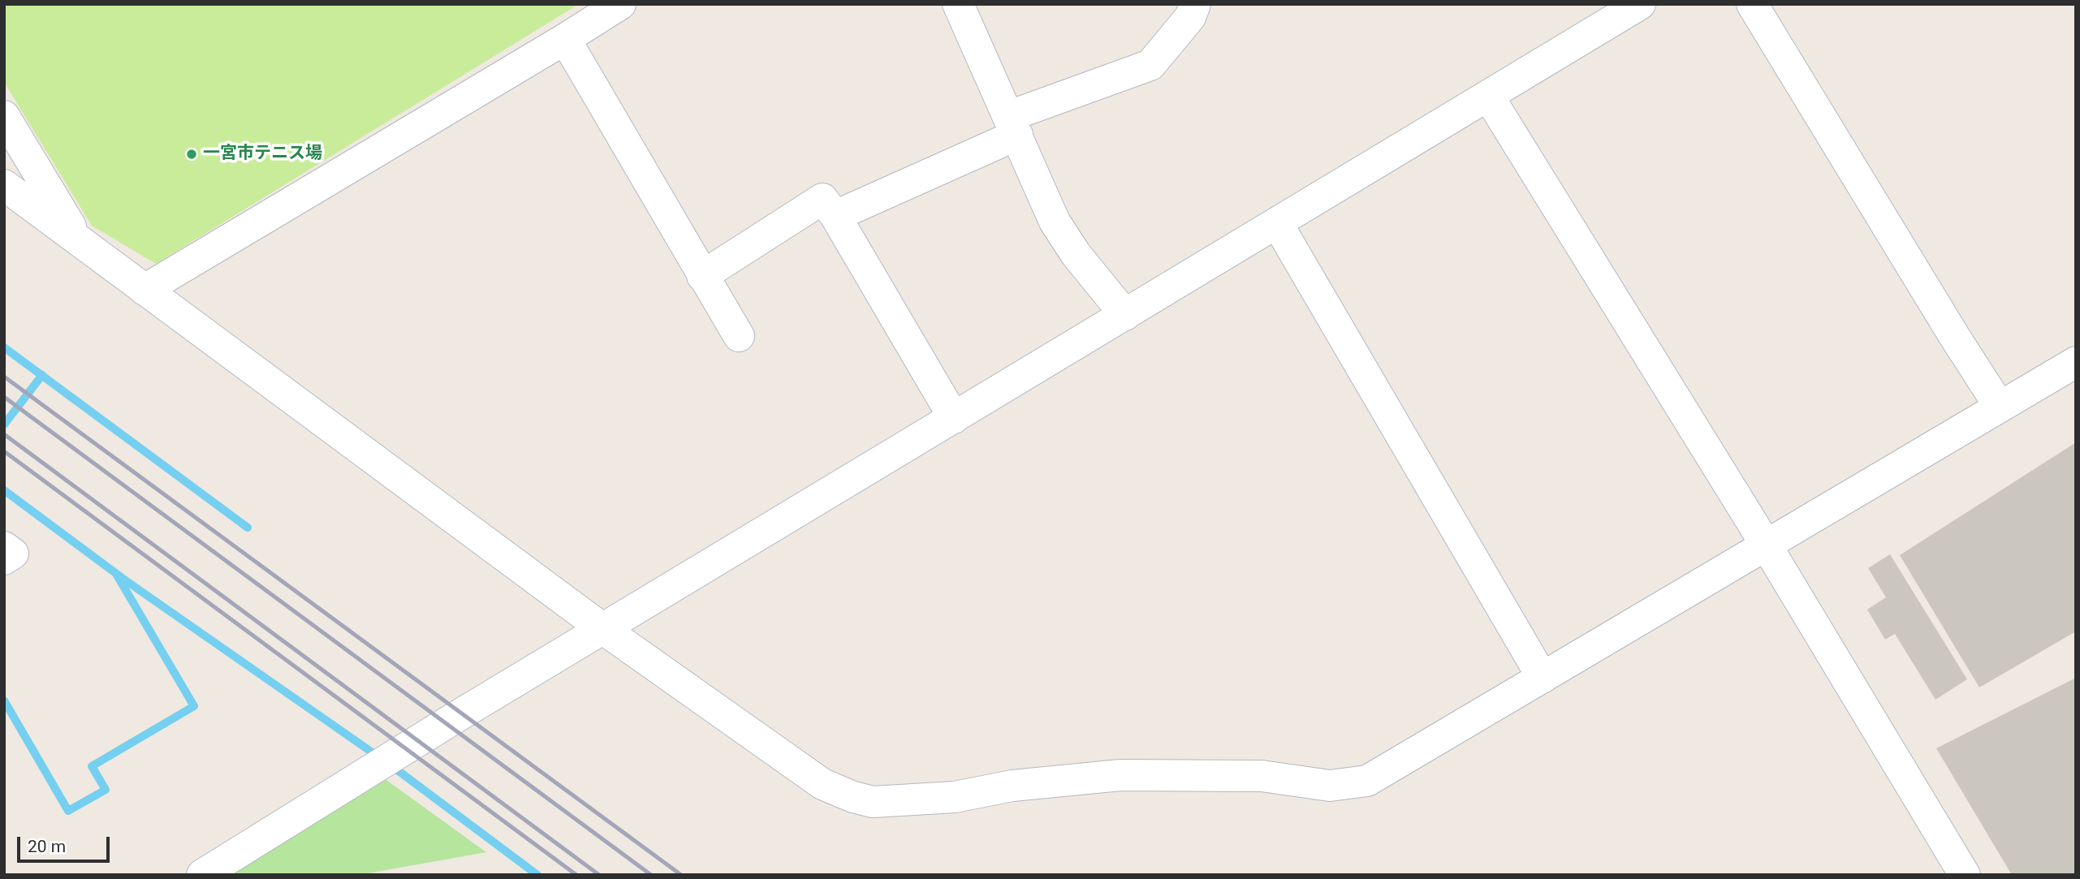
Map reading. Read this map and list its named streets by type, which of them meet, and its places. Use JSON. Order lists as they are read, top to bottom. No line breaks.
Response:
{"places":["一宮市テニス場"],"scale_bar":"20 m"}
